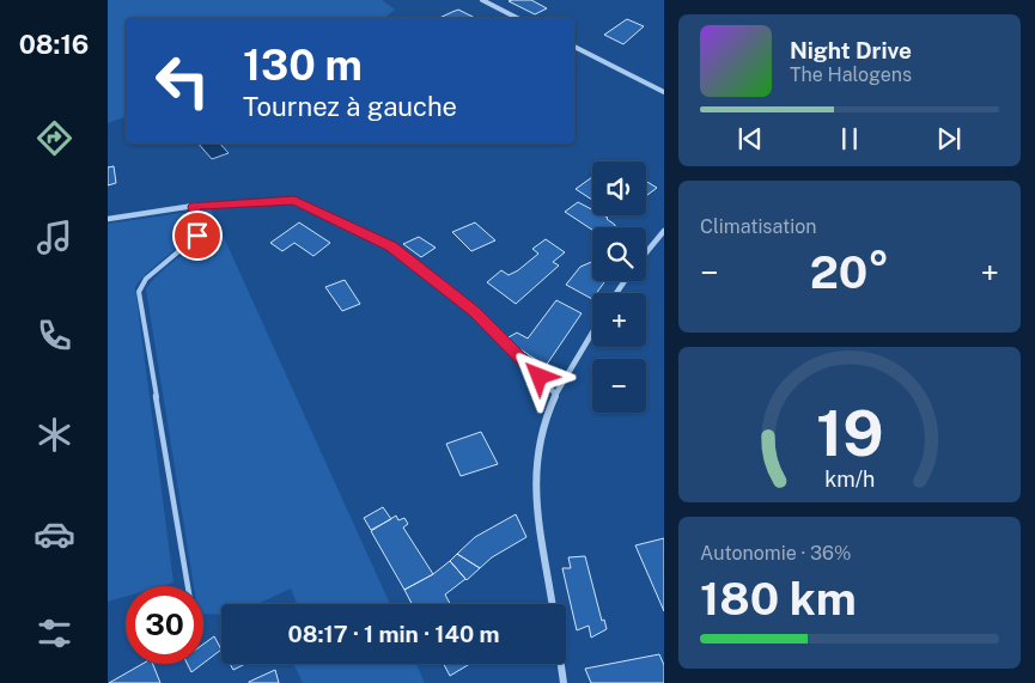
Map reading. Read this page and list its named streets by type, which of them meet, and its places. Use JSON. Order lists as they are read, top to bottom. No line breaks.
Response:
{"page":{"tabs":"08:16","turn":["130 m","Tournez à gauche"],"song":["Night Drive","The Halogens"],"map_buttons":["+","−"],"tile":["Climatisation",["Autonomie · 36%","180 km"]],"heat":["−","20°","+"],"limit":"30","trip":"08:17 · 1 min · 140 m","gauge":["19","km/h"]}}
